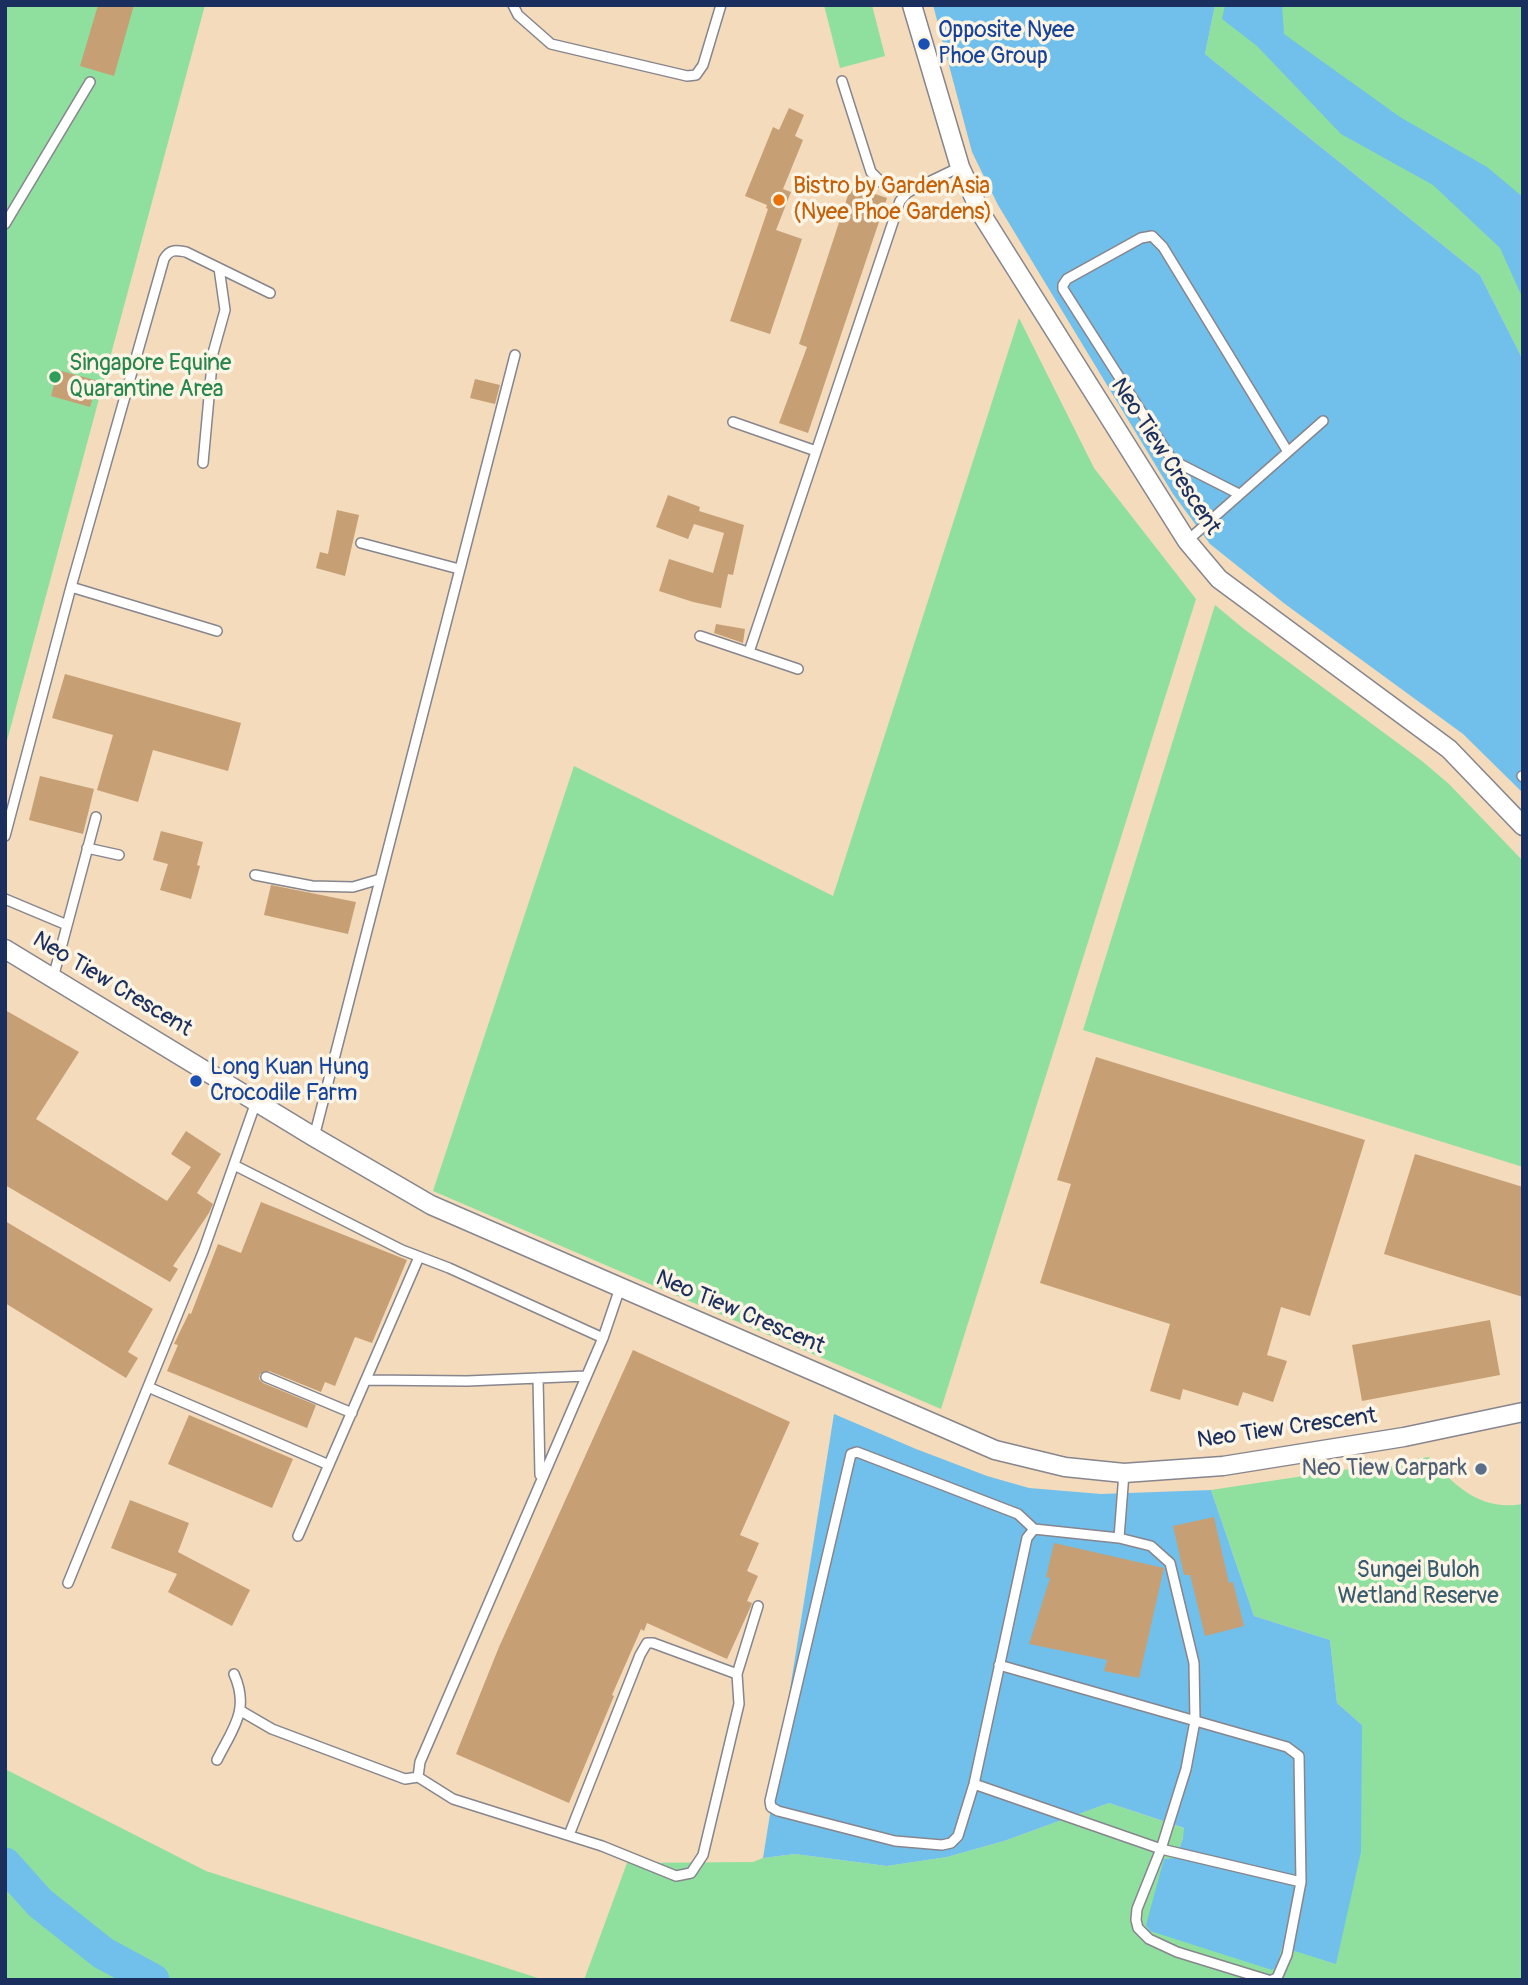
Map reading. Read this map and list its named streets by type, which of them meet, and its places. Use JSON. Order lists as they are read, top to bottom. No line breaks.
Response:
{"streets":{"street":["Neo Tiew Crescent"]},"parks":["Sungei Buloh Wetland Reserve"],"places":["Opposite Nyee Phoe Group","Bistro by GardenAsia (Nyee Phoe Gardens)","Singapore Equine Quarantine Area","Long Kuan Hung Crocodile Farm","Neo Tiew Carpark"]}
